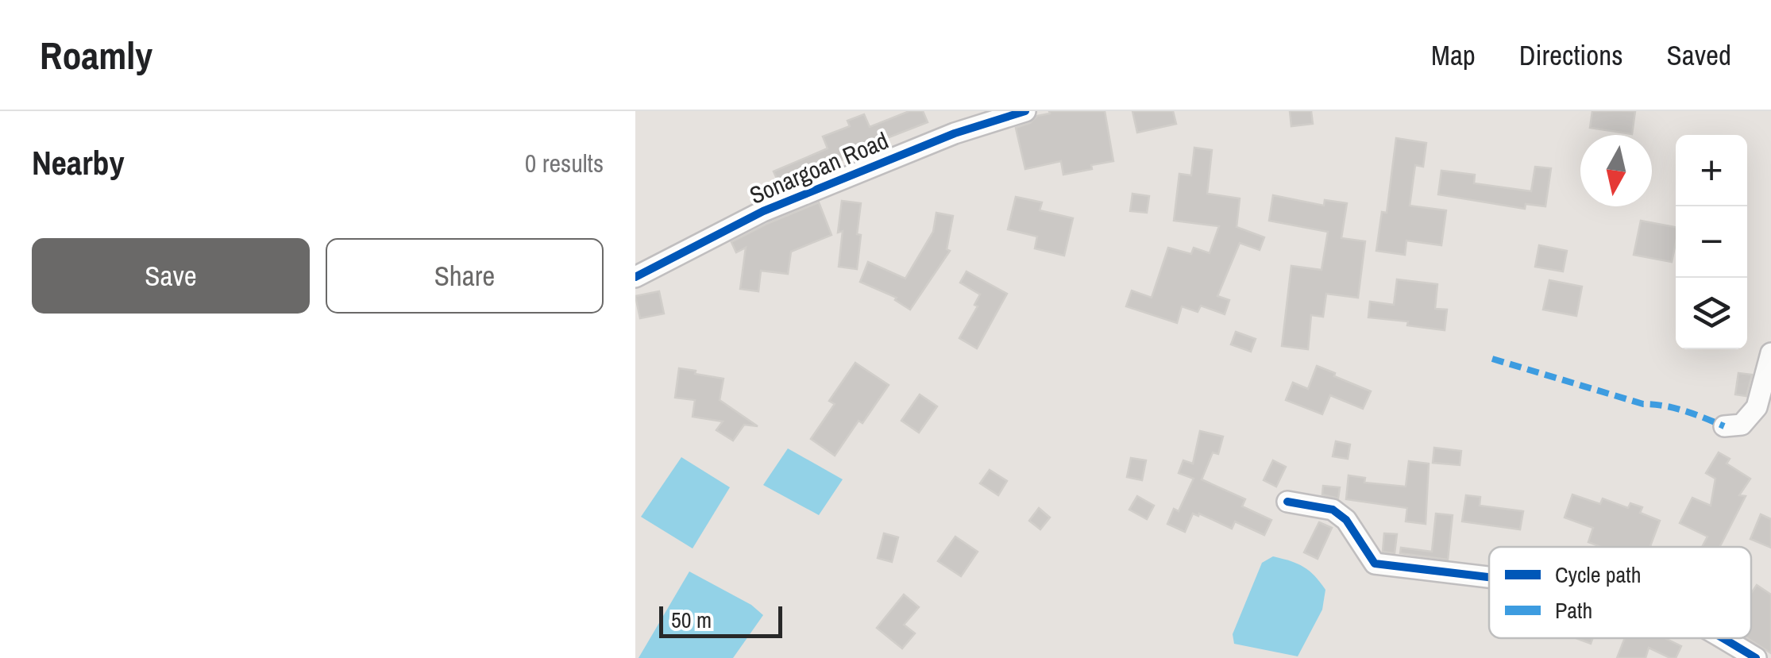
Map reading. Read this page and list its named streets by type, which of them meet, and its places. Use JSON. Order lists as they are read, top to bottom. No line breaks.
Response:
{"streets":{"street":["Sonargoan Road"]},"legend":["Cycle path","Path"],"scale_bar":"50 m","north":"bottom","page":{"header":"Roamly","nav":["Map","Directions","Saved"],"heading":["Nearby","0 results"],"map_buttons":["+","−"],"buttons":["Save","Share"],"scale":"50 m"}}
